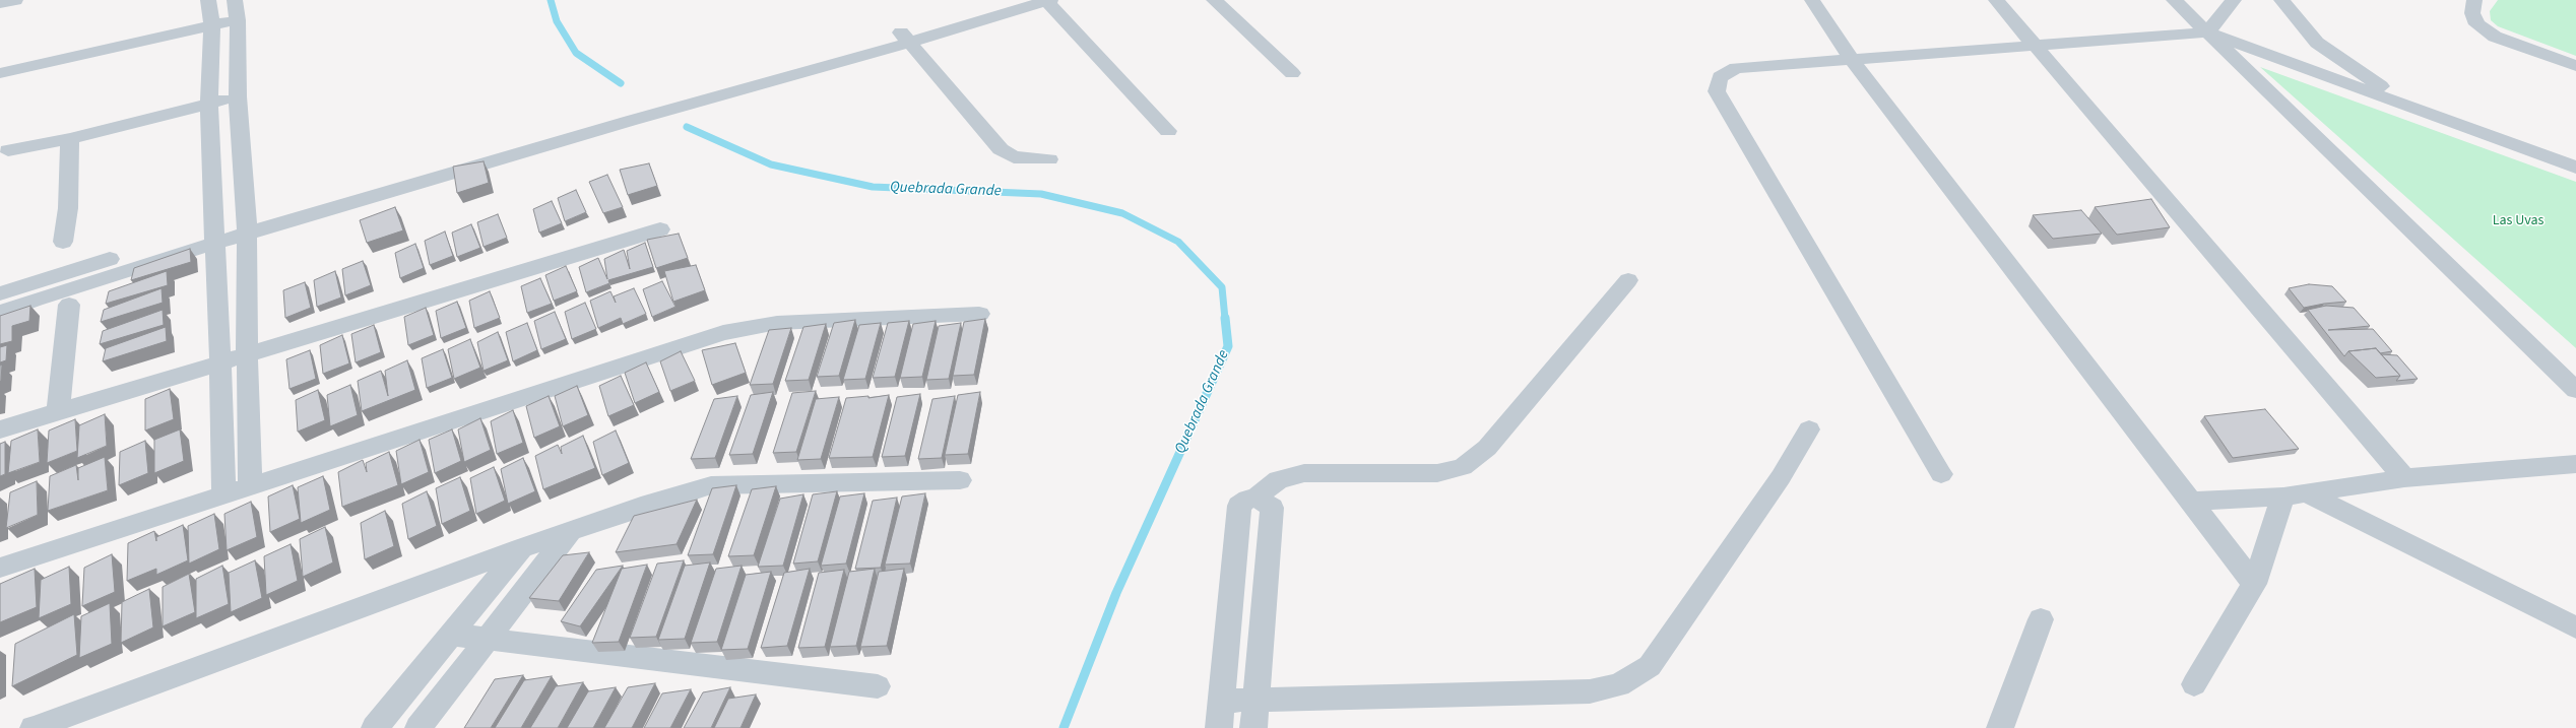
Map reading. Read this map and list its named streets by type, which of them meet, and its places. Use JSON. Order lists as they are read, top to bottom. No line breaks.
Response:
{"water":["Quebrada Grande"],"parks":["Las Uvas"]}
